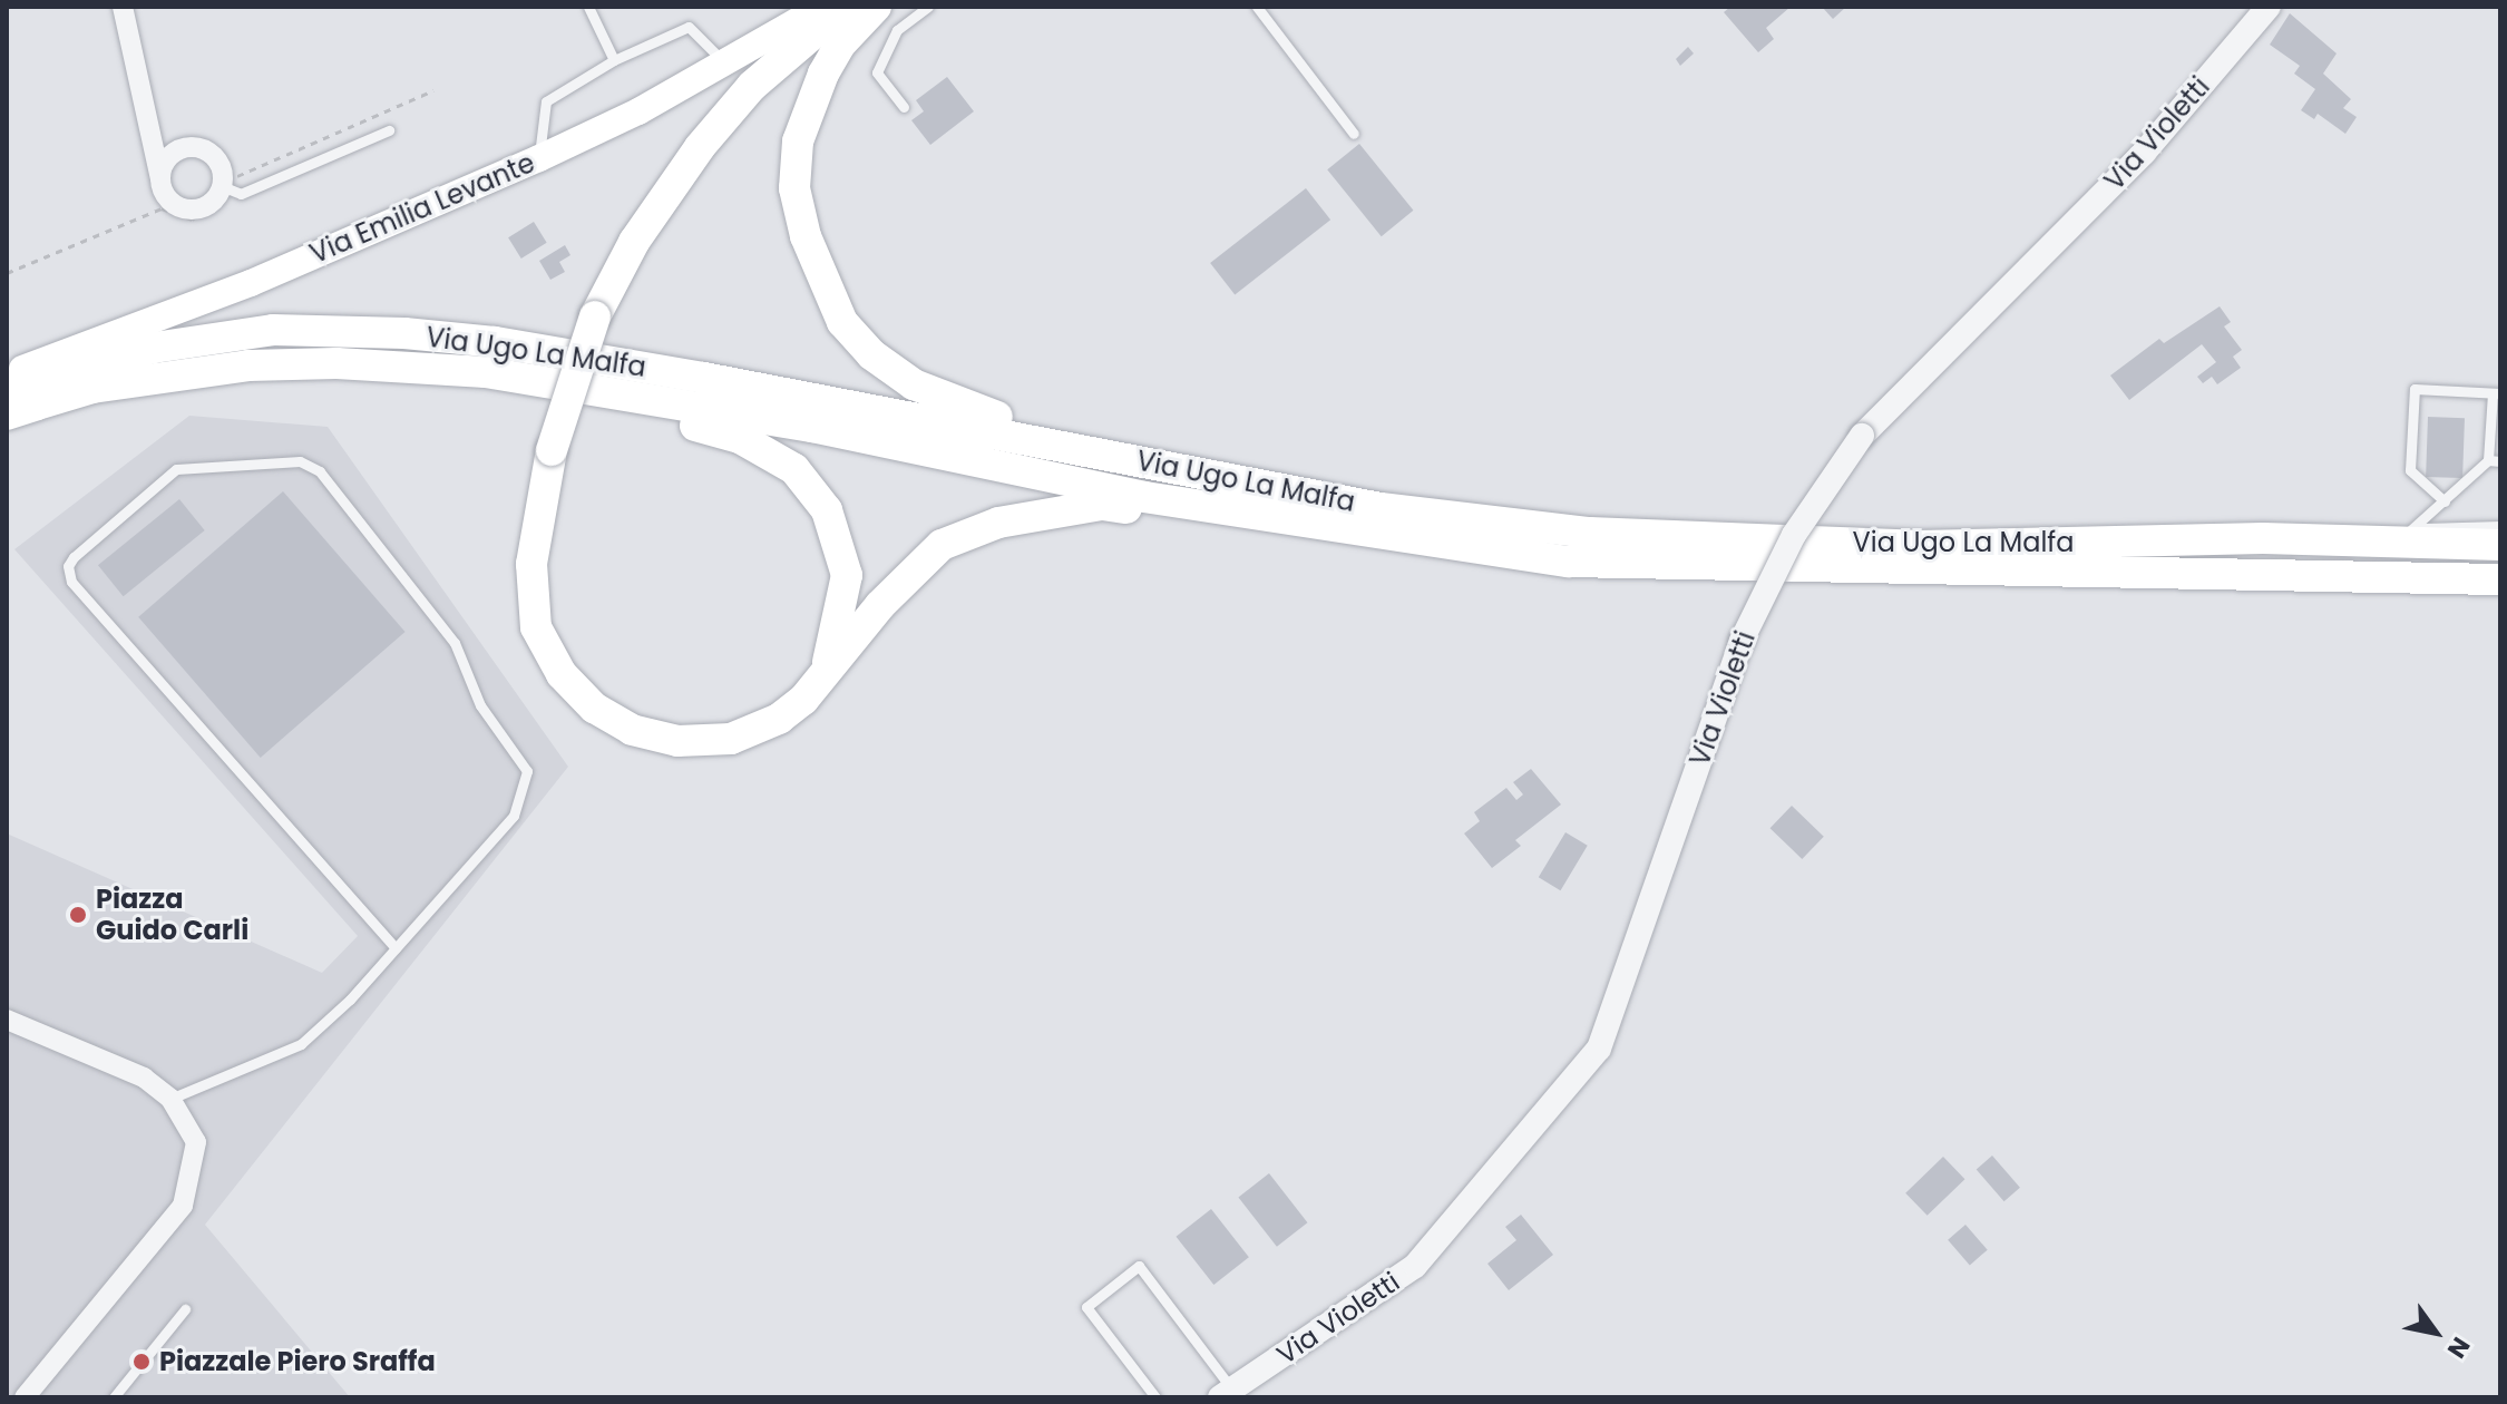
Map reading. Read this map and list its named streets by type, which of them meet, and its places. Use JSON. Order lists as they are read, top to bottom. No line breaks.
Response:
{"streets":{"highway":["Via Ugo La Malfa"],"main road":["Via Emilia Levante"],"street":["Via Violetti"]},"crossings":[["Via Emilia Levante","Via Ugo La Malfa"]],"places":["Piazza Guido Carli","Piazzale Piero Sraffa"],"north":"bottom right"}
